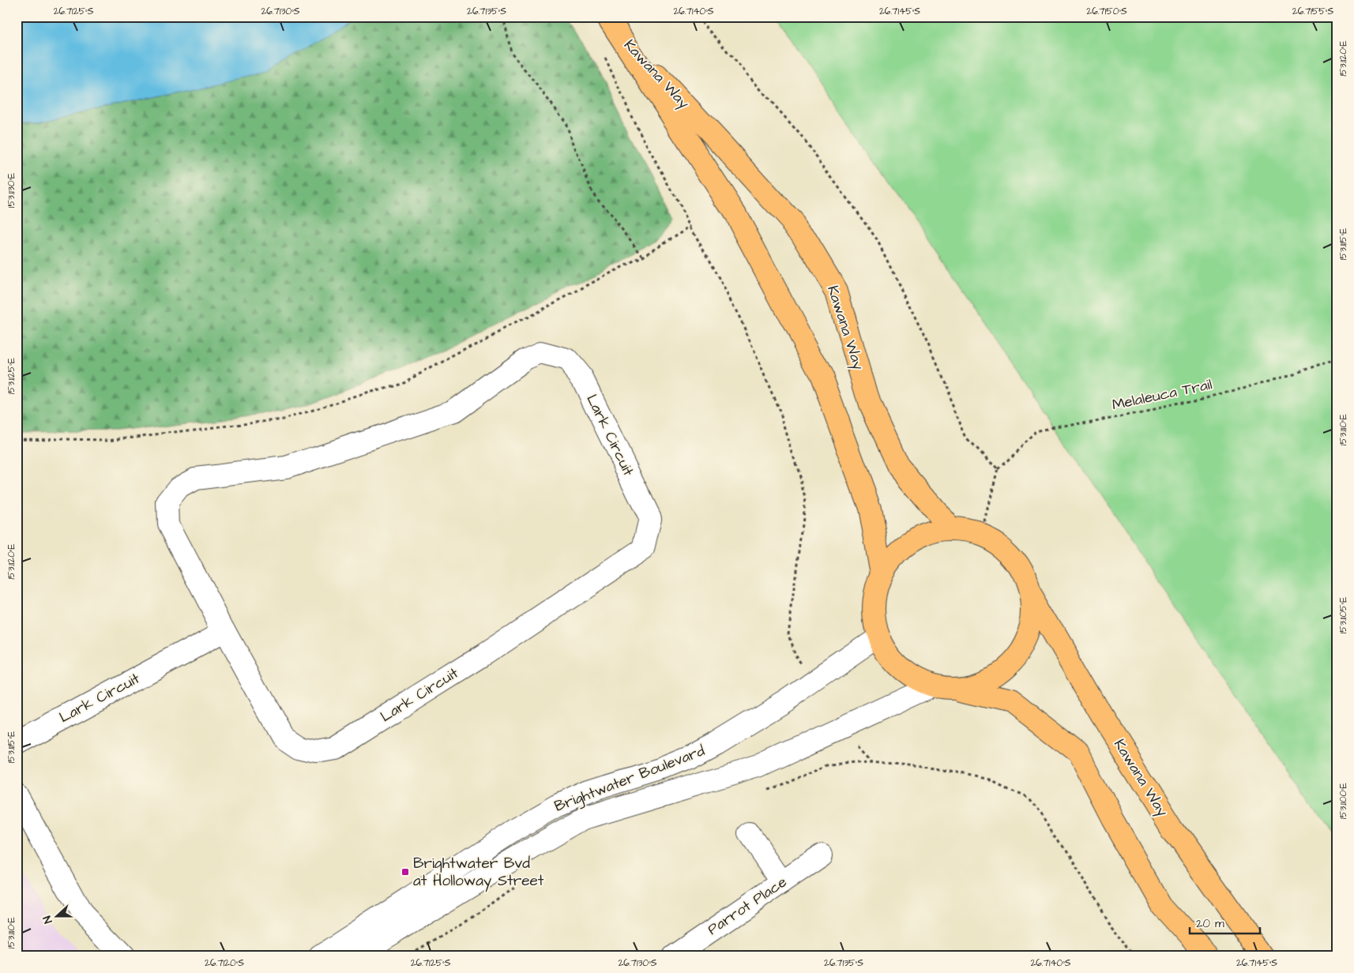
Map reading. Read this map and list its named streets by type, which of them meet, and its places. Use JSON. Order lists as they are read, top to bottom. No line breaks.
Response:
{"streets":{"main road":["Kawana Way"],"street":["Lark Circuit","Brightwater Boulevard","Parrot Place"],"path":["Melaleuca Trail"]},"places":{"transit":["Brightwater Bvd at Holloway Street"]},"scale_bar":"20 m","north":"left","coordinates":["26.7125°S","26.7130°S","26.7135°S","26.7140°S","26.7145°S","26.7150°S","26.7155°S","153.1120°E","153.1130°E","153.1115°E","153.1125°E","153.1110°E","153.1105°E","153.1100°E","26.7120°S"]}
